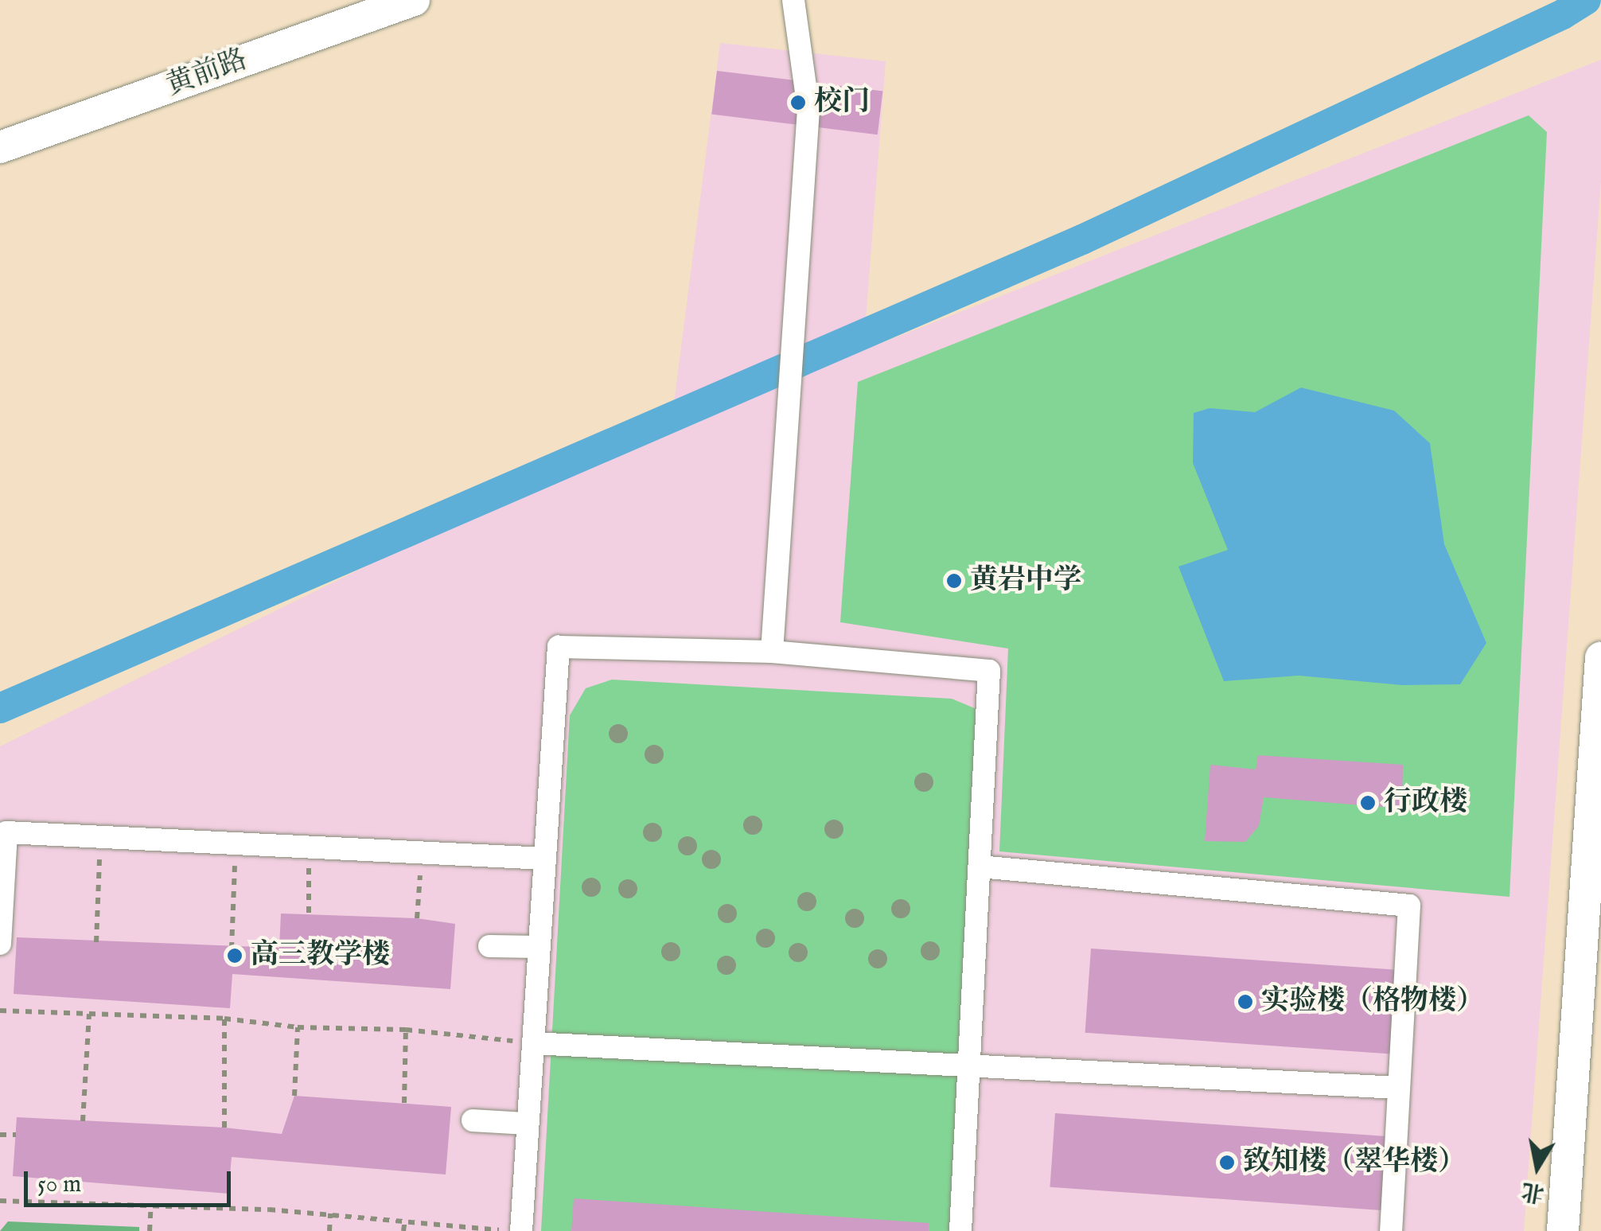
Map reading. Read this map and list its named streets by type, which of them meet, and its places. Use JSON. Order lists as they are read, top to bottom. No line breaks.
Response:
{"streets":{"main road":["黄前路"]},"places":["校门","黄岩中学","行政楼","高三教学楼","实验楼（格物楼）","致知楼（翠华楼）"],"scale_bar":"50 m","north":"bottom"}
